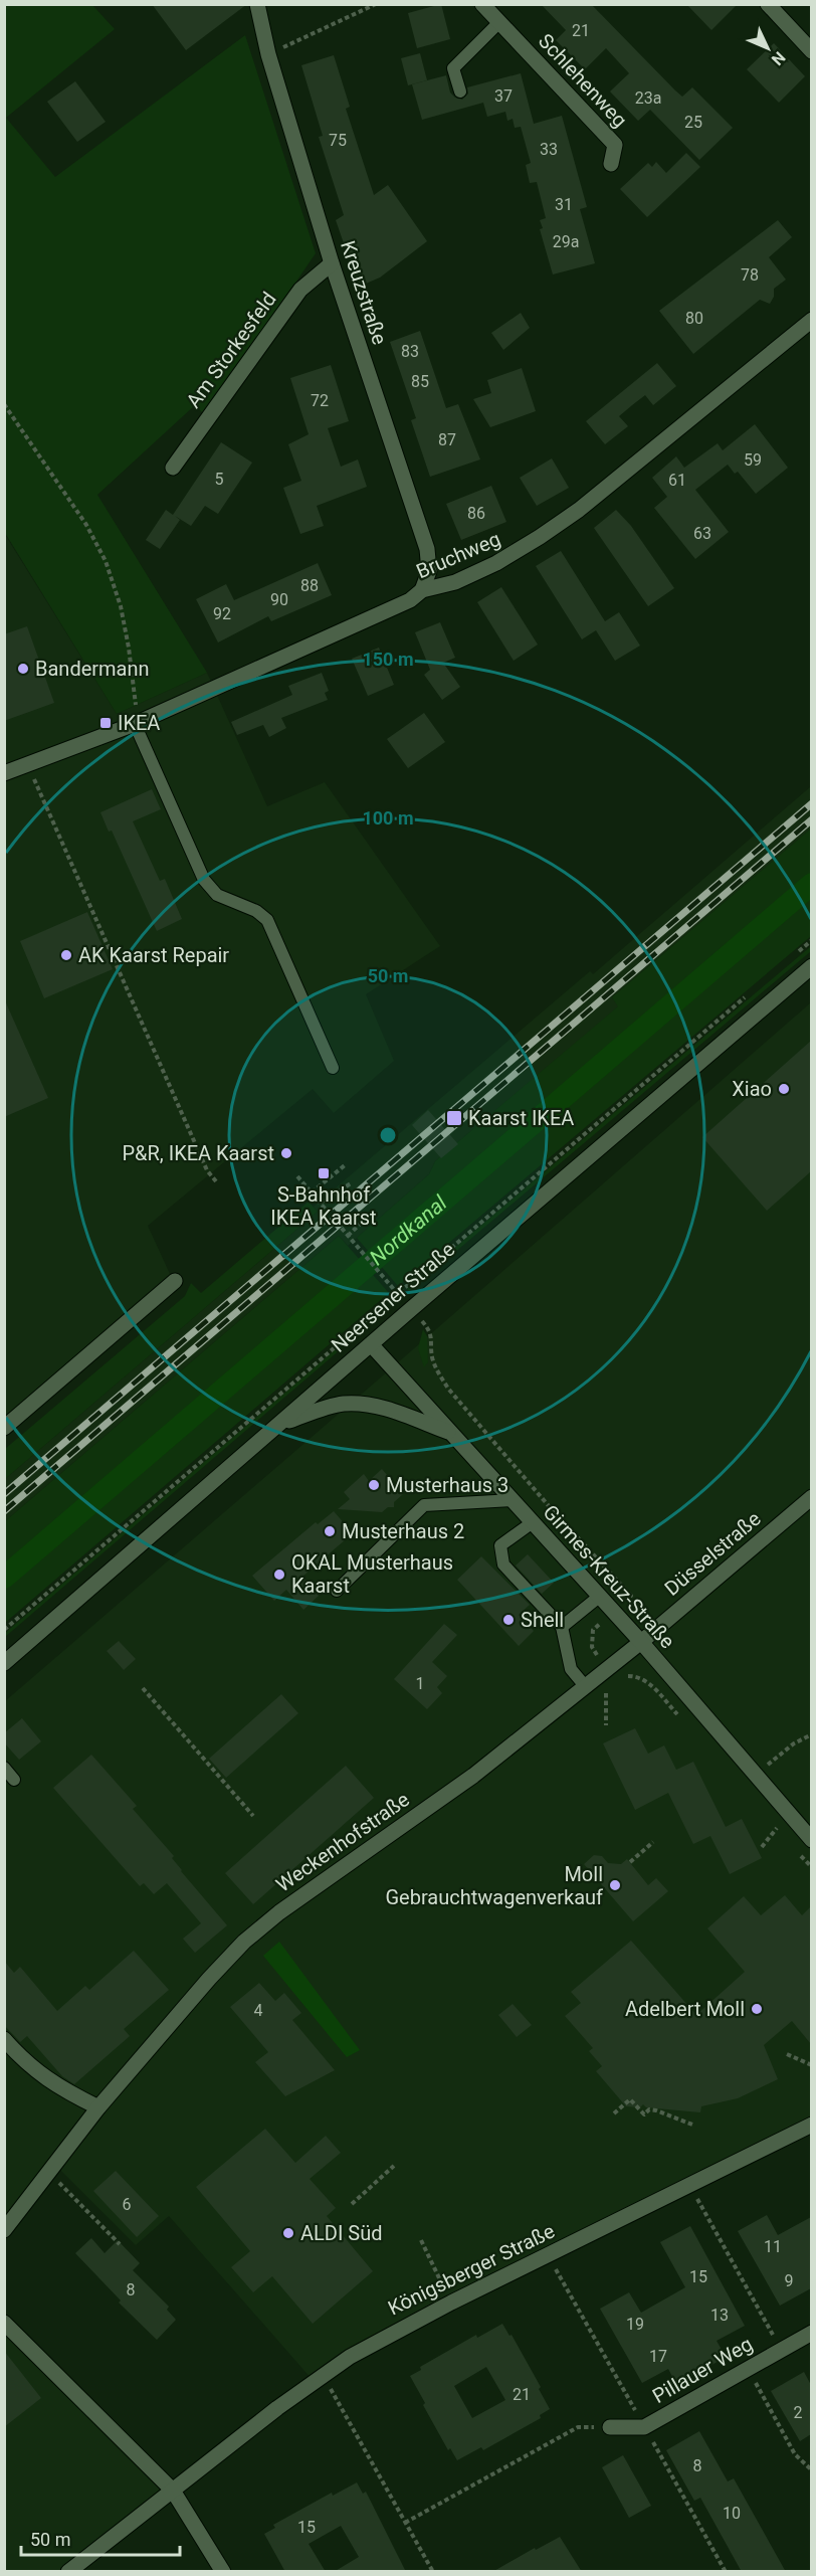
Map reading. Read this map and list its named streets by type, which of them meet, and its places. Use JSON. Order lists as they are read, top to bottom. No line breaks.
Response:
{"streets":{"street":["Schlehenweg","Kreuzstraße","Am Storkesfeld","Bruchweg","Neersener Straße","Düsselstraße","Girmes-Kreuz-Straße","Weckenhofstraße","Königsberger Straße","Pillauer Weg"]},"crossings":[["Kreuzstraße","Am Storkesfeld"],["Kreuzstraße","Bruchweg"],["Neersener Straße","Girmes-Kreuz-Straße"],["Düsselstraße","Girmes-Kreuz-Straße"],["Düsselstraße","Weckenhofstraße"],["Girmes-Kreuz-Straße","Weckenhofstraße"]],"water":["Nordkanal"],"places":{"other":["Bandermann","AK Kaarst Repair","Xiao","P&R, IKEA Kaarst","Musterhaus 3","Musterhaus 2","OKAL Musterhaus Kaarst","Shell","Moll Gebrauchtwagenverkauf","Adelbert Moll","ALDI Süd"],"transit":["IKEA","Kaarst IKEA","S-Bahnhof IKEA Kaarst"]},"house_numbers":["21","37","23a","25","75","33","31","29a","78","80","83","85","72","87","59","5","61","86","63","88","90","92","1","4","6","11","15","9","8","13","19","17","21","2","8","10","15"],"scale_bar":"50 m","north":"bottom right","rings":["150 m","100 m","50 m"]}
